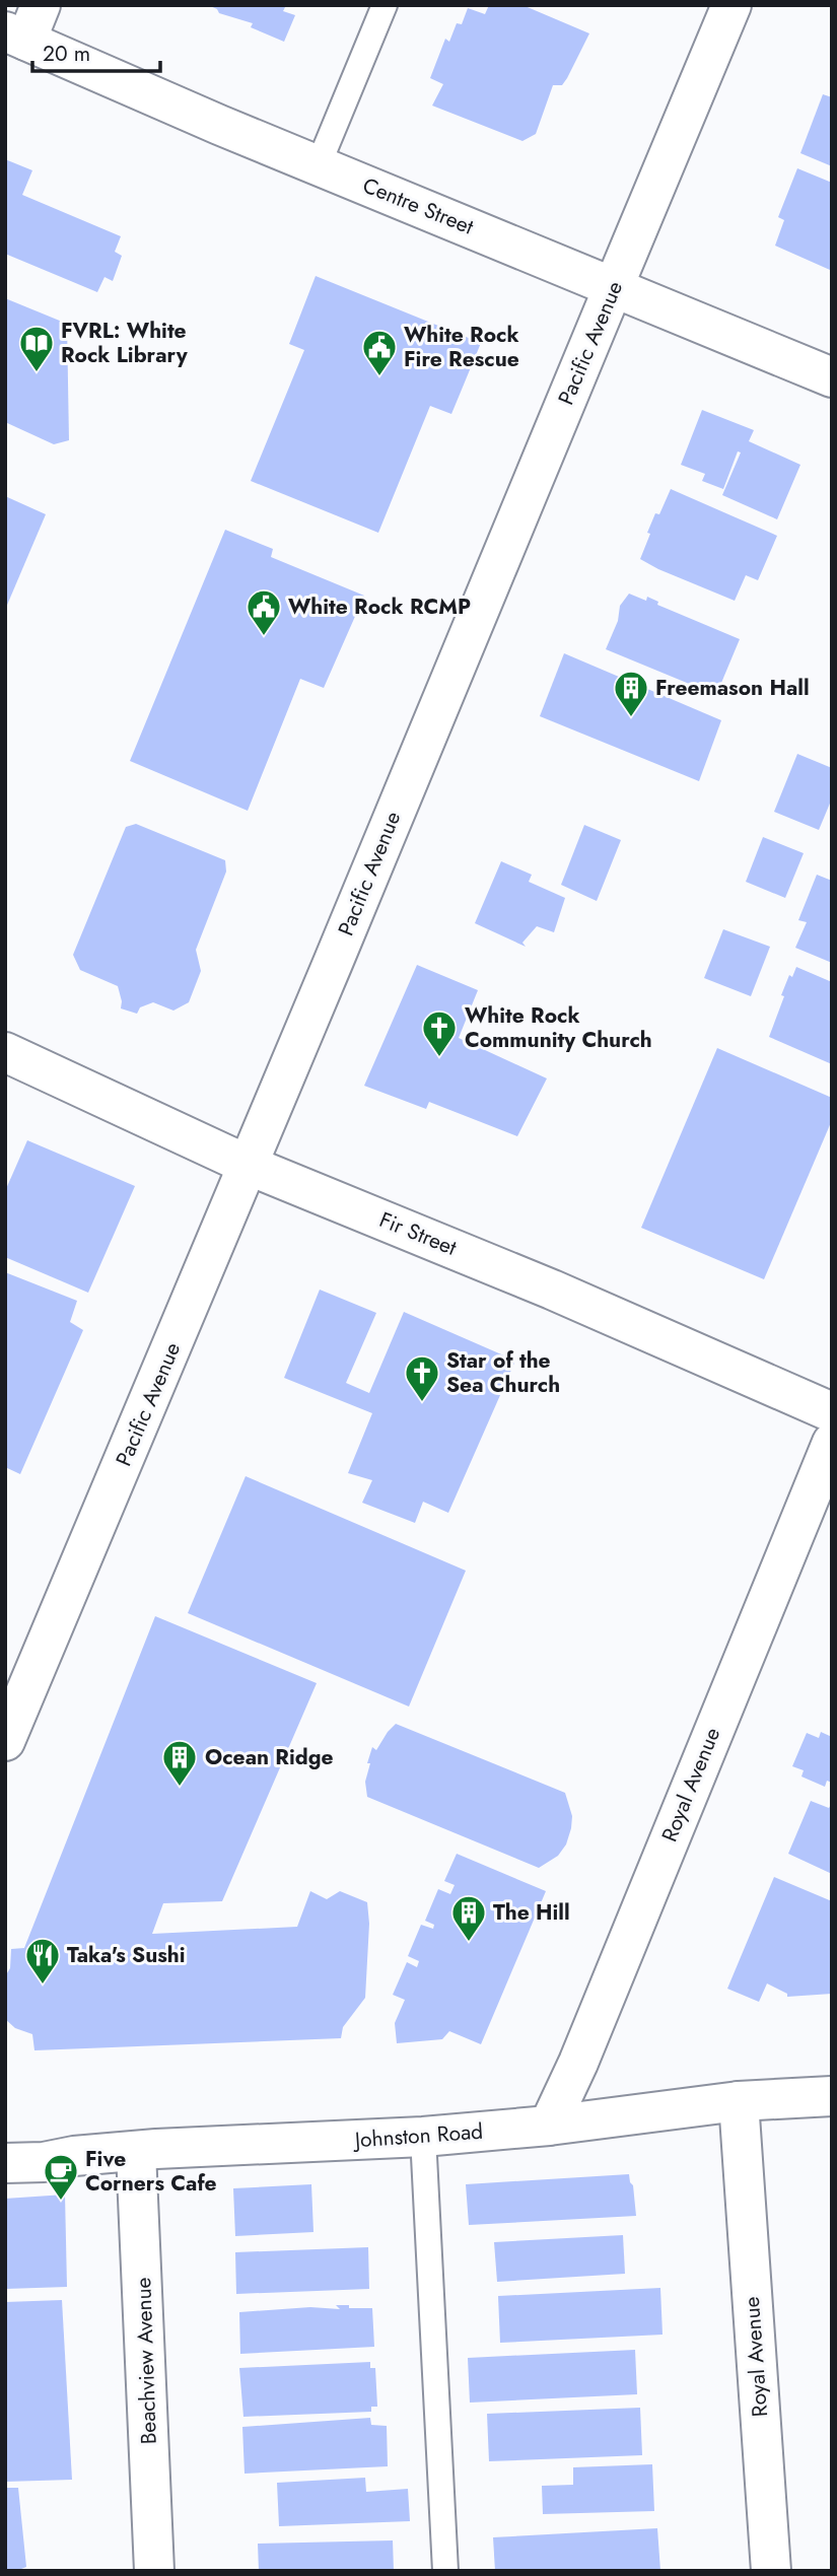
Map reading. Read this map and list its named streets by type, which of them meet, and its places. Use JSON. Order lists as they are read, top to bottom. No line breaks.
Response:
{"streets":{"street":["Centre Street","Pacific Avenue","Fir Street","Royal Avenue","Johnston Road","Beachview Avenue"]},"crossings":[["Centre Street","Pacific Avenue"],["Pacific Avenue","Fir Street"],["Royal Avenue","Johnston Road"],["Johnston Road","Beachview Avenue"]],"places":{"library":["FVRL: White Rock Library"],"public building":["White Rock Fire Rescue","White Rock RCMP"],"building":["Freemason Hall","Ocean Ridge","The Hill"],"church":["White Rock Community Church","Star of the Sea Church"],"restaurant":["Taka's Sushi"],"cafe":["Five Corners Cafe"]},"scale_bar":"20 m"}
